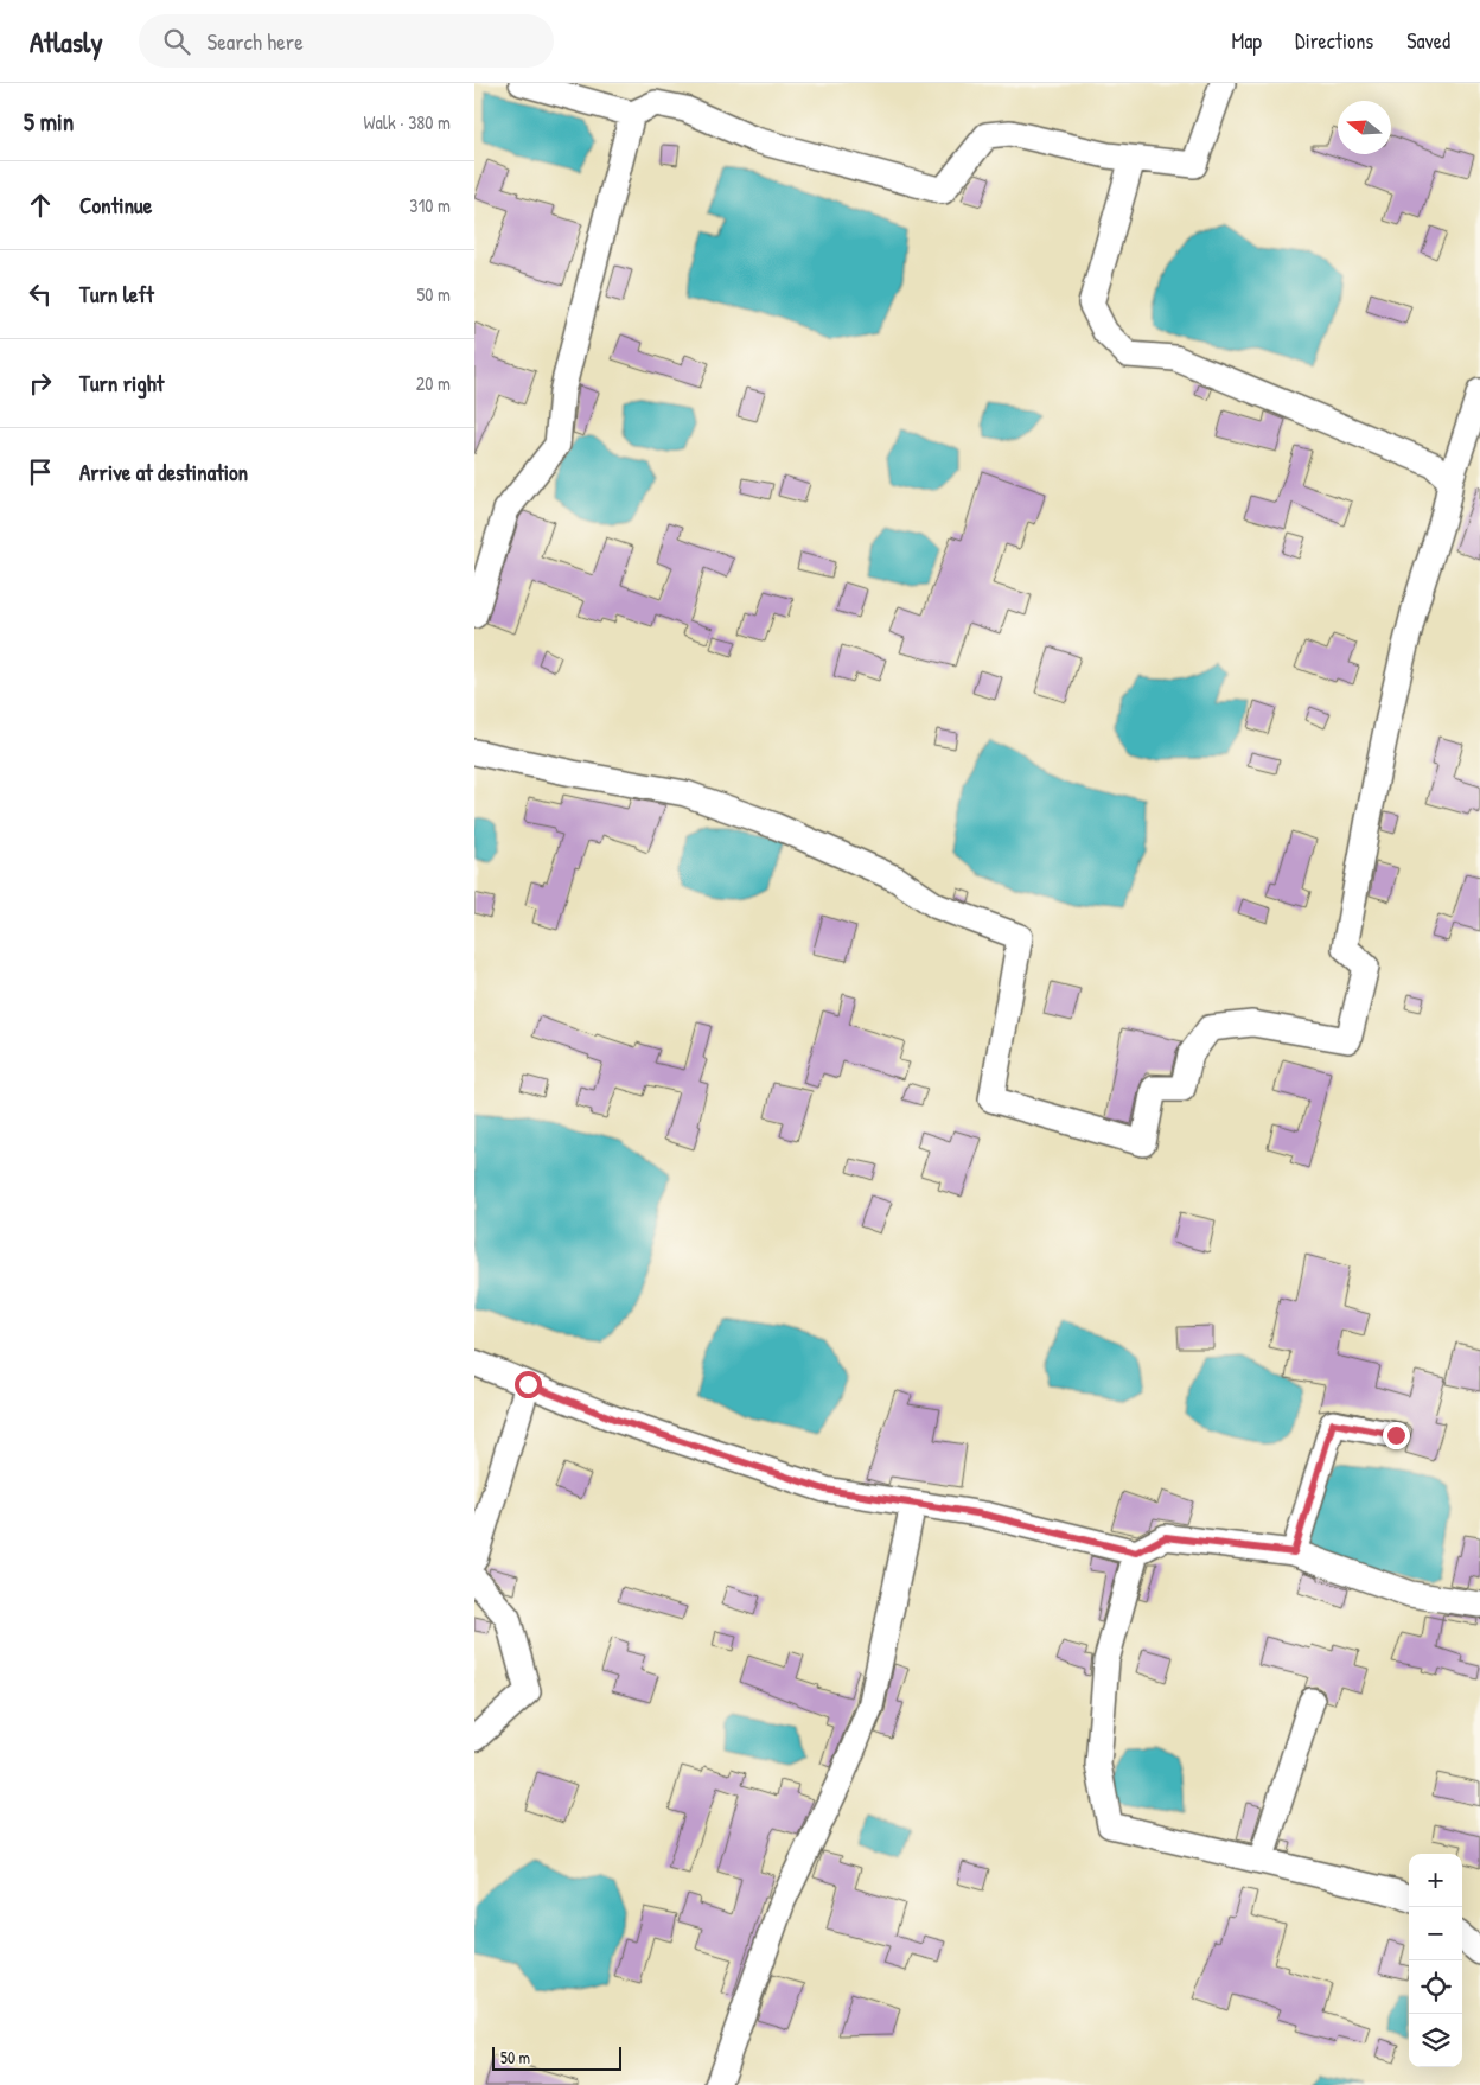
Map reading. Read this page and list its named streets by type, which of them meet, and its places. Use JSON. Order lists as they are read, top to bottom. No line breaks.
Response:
{"scale_bar":"50 m","north":"left","page":{"header":"Atlasly","search":"Search here","nav":["Map","Directions","Saved"],"heading":["5 min","Walk · 380 m"],"list":[["Continue","310 m"],["Turn left","50 m"],["Turn right","20 m"],"Arrive at destination"],"map_buttons":["+","−"],"scale":"50 m"}}
